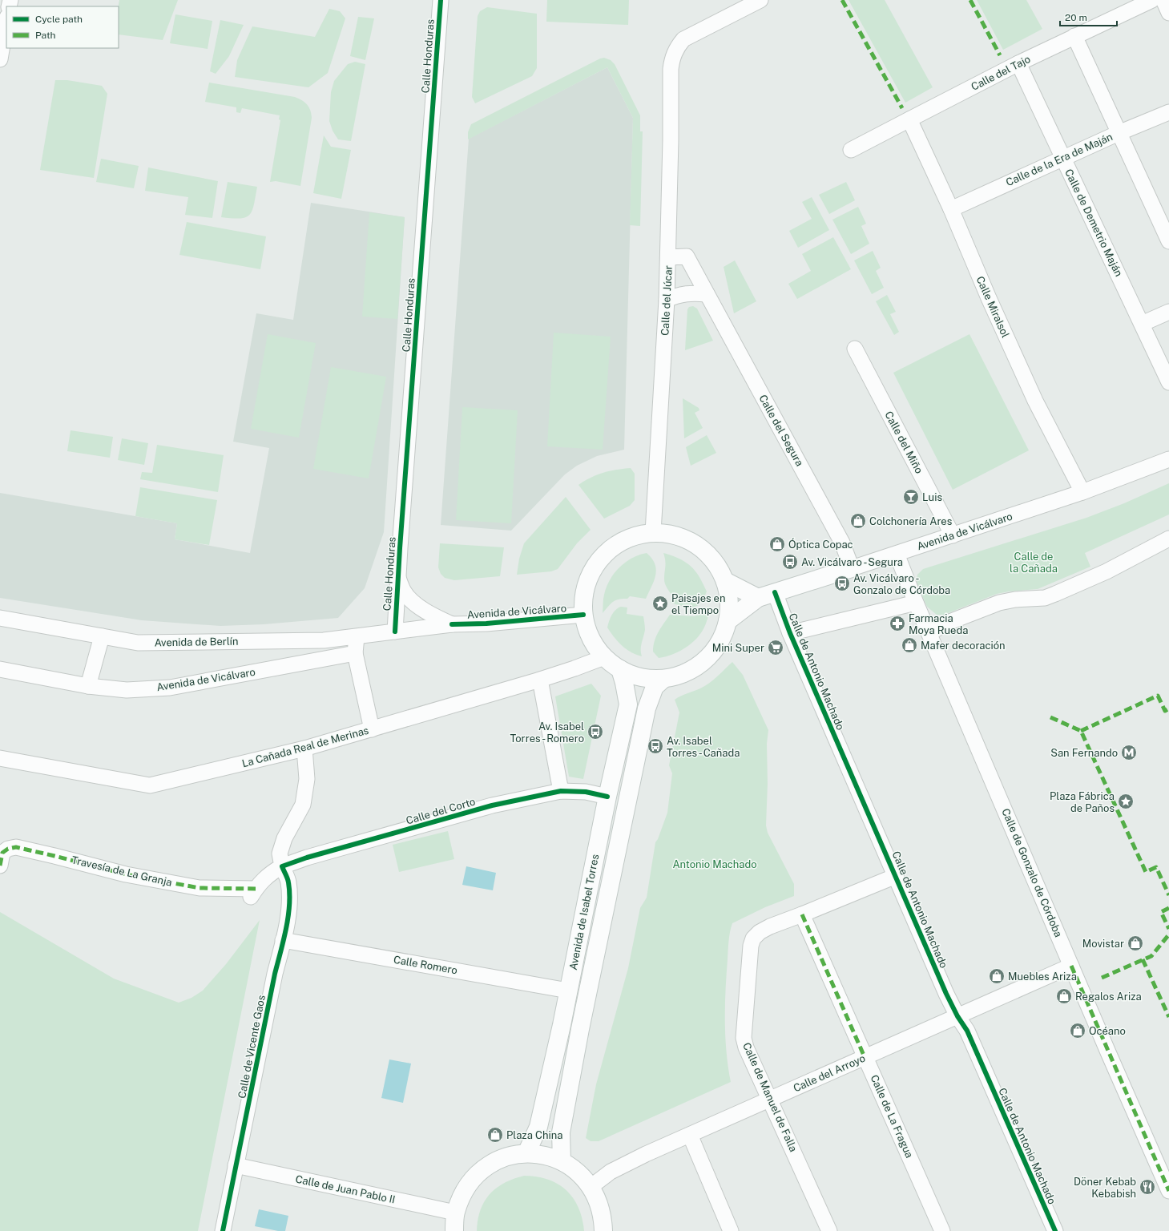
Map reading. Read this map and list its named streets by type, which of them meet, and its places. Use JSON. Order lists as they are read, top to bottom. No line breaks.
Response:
{"streets":{"street":["Calle Honduras","Calle del Tajo","Calle de la Era de Maján","Calle de Demetrio Maján","Calle del Júcar","Calle Miralsol","Calle del Segura","Calle del Miño","Avenida de Vicálvaro","Avenida de Berlín","Calle de Antonio Machado","La Cañada Real de Merinas","Calle del Corto","Travesía de La Granja","Calle de Gonzalo de Córdoba","Avenida de Isabel Torres","Calle Romero","Calle de Vicente Gaos","Calle del Arroyo","Calle de Manuel de Falla","Calle de La Fragua","Calle de Juan Pablo II"]},"crossings":[["Calle Honduras","Avenida de Vicálvaro"],["Calle Honduras","Avenida de Berlín"],["Calle del Tajo","Calle de Demetrio Maján"],["Calle del Tajo","Calle Miralsol"],["Calle de la Era de Maján","Calle de Demetrio Maján"],["Calle de la Era de Maján","Calle Miralsol"],["Calle del Júcar","Calle del Segura"],["Calle Miralsol","Avenida de Vicálvaro"],["Calle del Segura","Avenida de Vicálvaro"],["Calle del Miño","Avenida de Vicálvaro"],["Avenida de Vicálvaro","Avenida de Berlín"],["Avenida de Vicálvaro","Calle de Antonio Machado"],["Avenida de Vicálvaro","Calle de Gonzalo de Córdoba"],["Calle de Antonio Machado","Calle del Arroyo"],["La Cañada Real de Merinas","Calle de Vicente Gaos"],["Calle del Corto","Travesía de La Granja"],["Calle del Corto","Avenida de Isabel Torres"],["Calle del Corto","Calle de Vicente Gaos"],["Calle de Gonzalo de Córdoba","Calle del Arroyo"],["Avenida de Isabel Torres","Calle Romero"],["Calle Romero","Calle de Vicente Gaos"],["Calle de Vicente Gaos","Calle de Juan Pablo II"],["Calle del Arroyo","Calle de Manuel de Falla"],["Calle del Arroyo","Calle de La Fragua"],["Calle de Manuel de Falla","Calle de La Fragua"]],"parks":["Calle de la Cañada","Antonio Machado"],"places":{"bar":["Luis"],"shop":["Colchonería Ares","Óptica Copac","Mafer decoración","Movistar","Muebles Ariza","Regalos Ariza","Océano","Plaza China"],"bus stop":["Av. Vicálvaro - Segura","Av. Vicálvaro - Gonzalo de Córdoba","Av. Isabel Torres - Romero","Av. Isabel Torres - Cañada"],"place":["Paisajes en el Tiempo","Plaza Fábrica de Paños"],"pharmacy":["Farmacia Moya Rueda"],"supermarket":["Mini Super"],"metro station":["San Fernando"],"restaurant":["Döner Kebab Kebabish"]},"legend":["Cycle path","Path"],"scale_bar":"20 m"}
